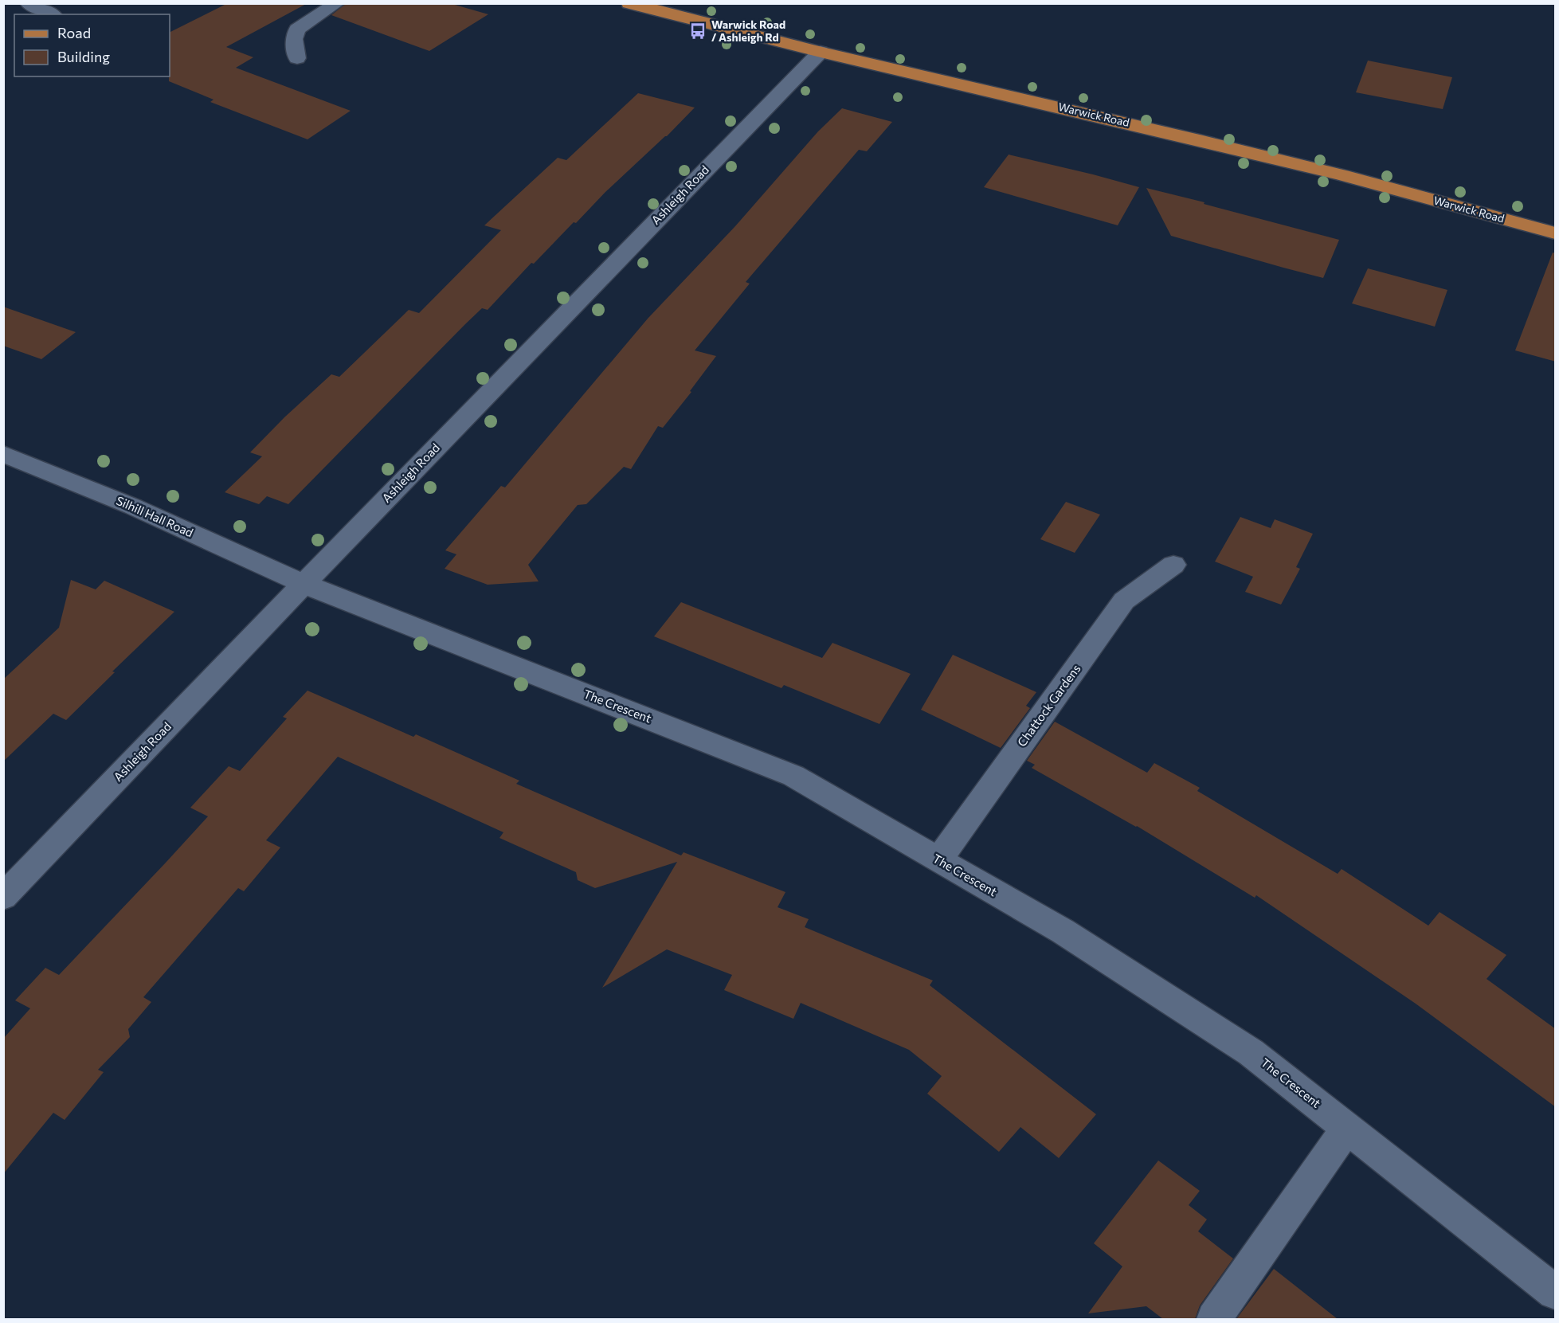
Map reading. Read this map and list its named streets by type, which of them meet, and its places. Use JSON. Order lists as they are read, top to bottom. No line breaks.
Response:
{"streets":{"main road":["Warwick Road"],"street":["Ashleigh Road","Silhill Hall Road","Chattock Gardens","The Crescent"]},"crossings":[["Warwick Road","Ashleigh Road"],["Ashleigh Road","Silhill Hall Road"],["Ashleigh Road","The Crescent"],["Silhill Hall Road","The Crescent"],["Chattock Gardens","The Crescent"]],"places":{"bus stop":["Warwick Road / Ashleigh Rd"]},"legend":["Road","Building"]}
